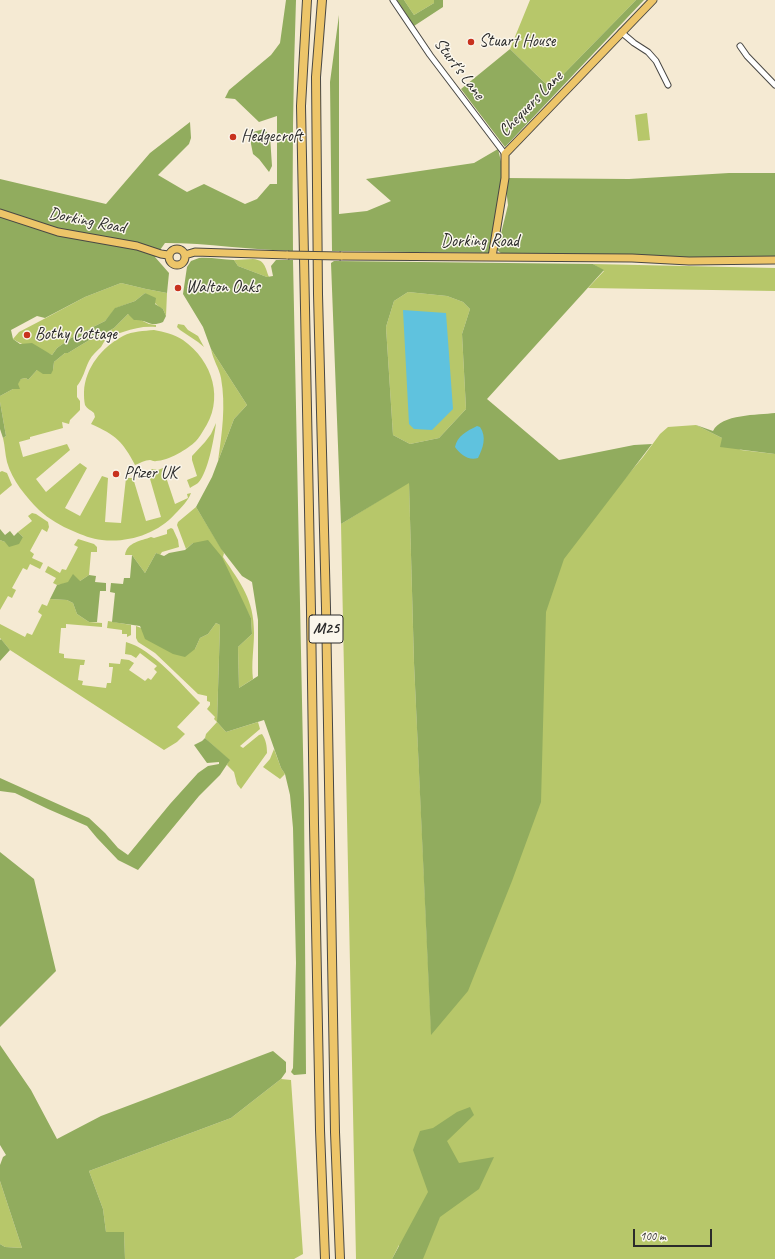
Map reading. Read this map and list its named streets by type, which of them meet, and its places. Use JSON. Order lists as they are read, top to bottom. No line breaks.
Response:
{"streets":{"highway":["M25"],"main road":["Chequers Lane","Dorking Road"],"street":["Sturt's Lane"]},"crossings":[["Sturt's Lane","Chequers Lane"],["Chequers Lane","Dorking Road"]],"places":["Stuart House","Hedgecroft","Walton Oaks","Bothy Cottage","Pfizer UK"],"scale_bar":"100 m"}
